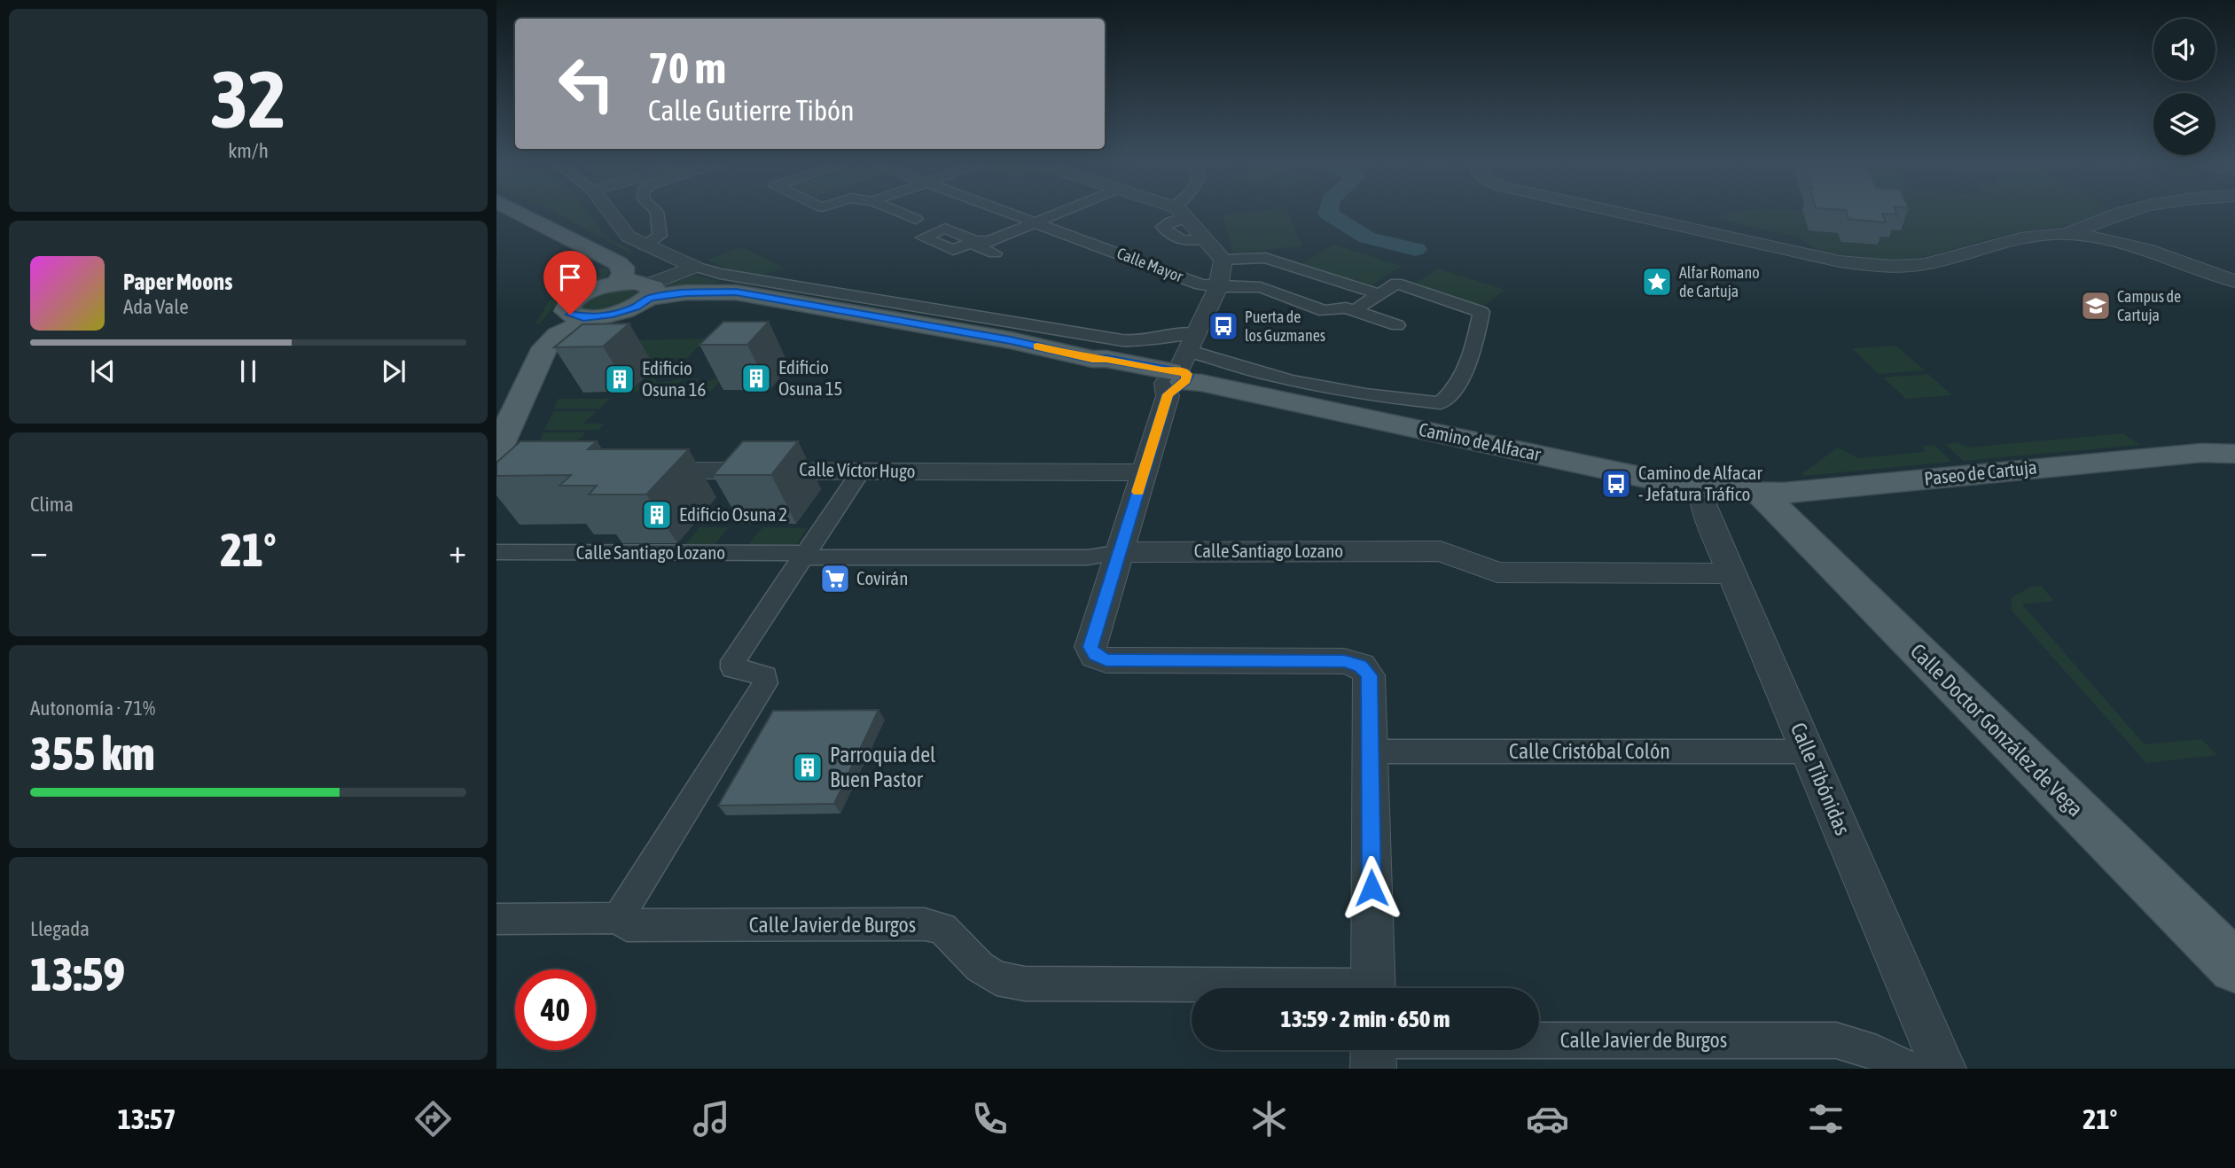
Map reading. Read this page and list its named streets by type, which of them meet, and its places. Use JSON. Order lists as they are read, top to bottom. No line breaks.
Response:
{"streets":{"main road":["Camino de Alfacar","Paseo de Cartuja","Calle Doctor González de Vega"],"street":["Calle Mayor","Calle Víctor Hugo","Calle Santiago Lozano","Calle Cristóbal Colón","Calle Tibónidas","Calle Javier de Burgos"]},"crossings":[["Camino de Alfacar","Paseo de Cartuja"],["Camino de Alfacar","Calle Doctor González de Vega"],["Camino de Alfacar","Calle Tibónidas"],["Paseo de Cartuja","Calle Doctor González de Vega"],["Calle Santiago Lozano","Calle Tibónidas"],["Calle Cristóbal Colón","Calle Tibónidas"]],"places":{"place":["Alfar Romano de Cartuja"],"school or university":["Campus de Cartuja"],"bus stop":["Puerta de los Guzmanes","Camino de Alfacar - Jefatura Tráfico"],"building":["Edificio Osuna 15","Edificio Osuna 16","Edificio Osuna 2","Parroquia del Buen Pastor"],"supermarket":["Covirán"]},"page":{"tile":[["32","km/h"],"Clima",["Autonomía · 71%","355 km"],["Llegada","13:59"]],"turn":["70 m","Calle Gutierre Tibón"],"song":["Paper Moons","Ada Vale"],"heat":["−","21°","+"],"limit":"40","trip":"13:59 · 2 min · 650 m","tabs":["13:57","21°"]}}
